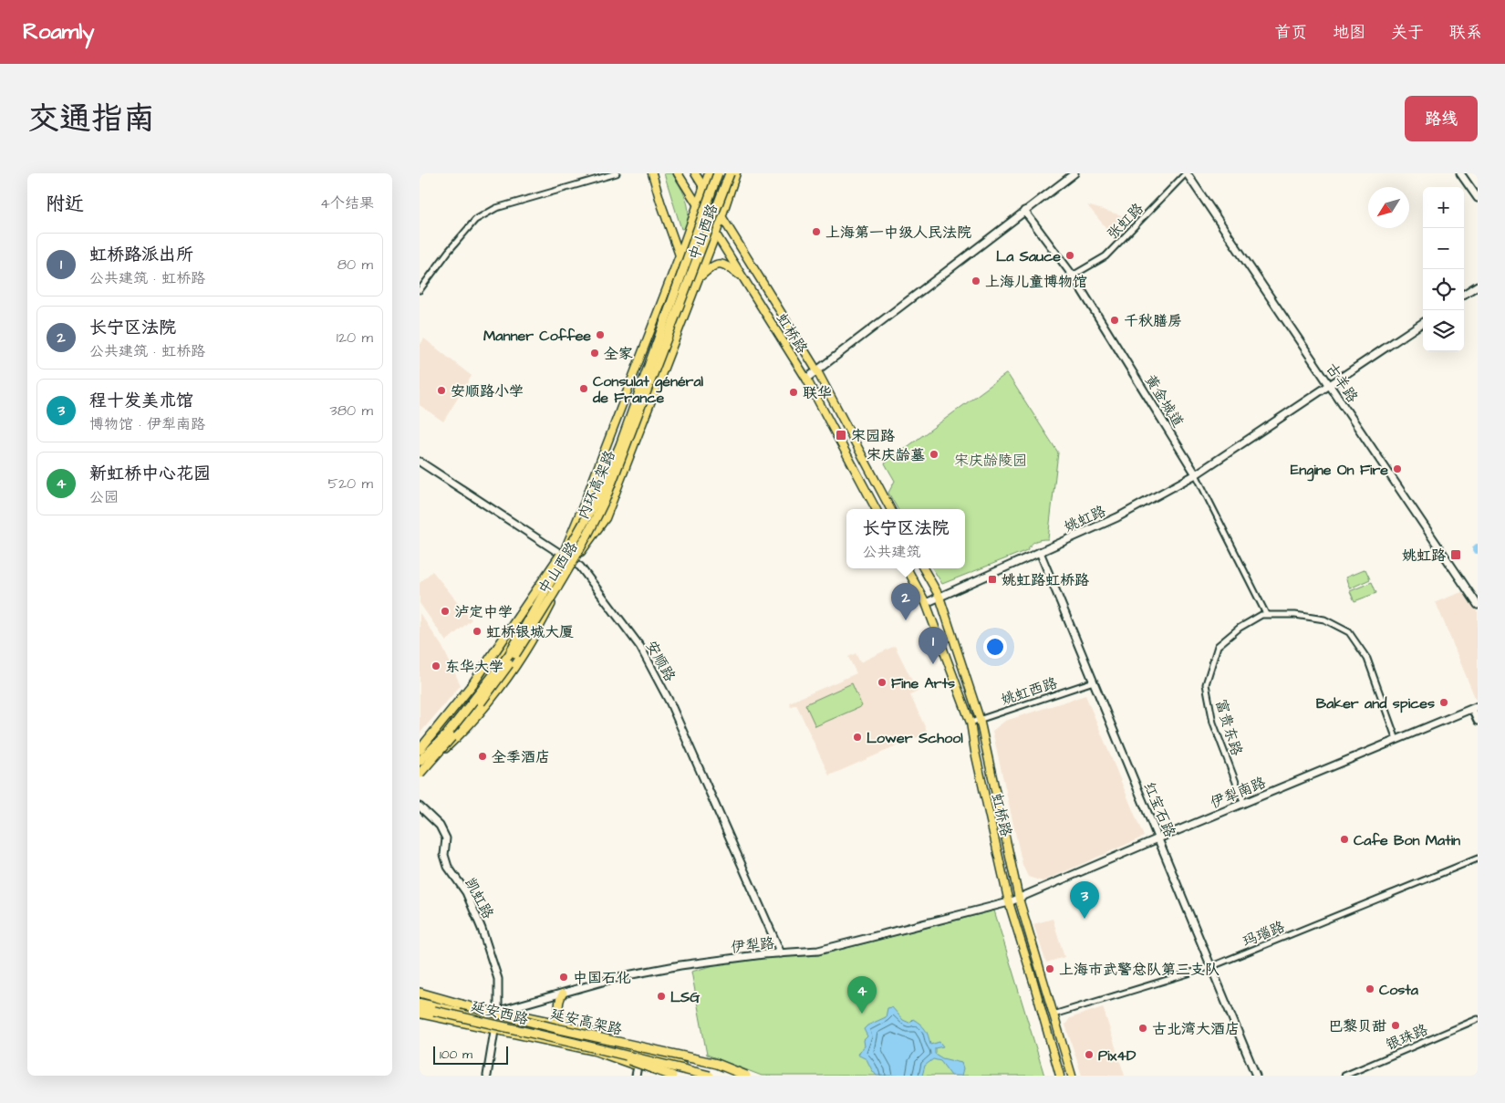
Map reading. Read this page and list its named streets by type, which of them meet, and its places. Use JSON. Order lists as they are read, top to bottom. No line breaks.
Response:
{"streets":{"highway":["内环高架路","延安高架路"],"main road":["中山西路","虹桥路","延安西路"],"street":["张虹路","古羊路","黄金城道","姚虹路","安顺路","姚虹西路","富贵东路","伊犁南路","红宝石路","凯虹路","玛瑙路","伊犁路","银珠路"]},"crossings":[["张虹路","古羊路"],["张虹路","黄金城道"],["中山西路","虹桥路"],["中山西路","内环高架路"],["中山西路","安顺路"],["虹桥路","姚虹路"],["虹桥路","姚虹西路"],["虹桥路","伊犁南路"],["虹桥路","玛瑙路"],["虹桥路","伊犁路"],["古羊路","姚虹路"],["黄金城道","姚虹路"],["黄金城道","富贵东路"],["姚虹路","红宝石路"],["安顺路","伊犁路"],["姚虹西路","红宝石路"],["富贵东路","伊犁南路"],["伊犁南路","红宝石路"],["伊犁南路","伊犁路"],["红宝石路","玛瑙路"],["凯虹路","伊犁路"],["凯虹路","延安西路"],["伊犁路","延安西路"],["延安西路","延安高架路"]],"parks":["宋庆龄陵园"],"places":{"other":["上海第一中级人民法院","La Sauce","上海儿童博物馆","千秋膳房","Manner Coffee","全家","Consulat général de France","安顺路小学","联华","宋庆龄墓","Engine On Fire","泸定中学","虹桥银城大厦","东华大学","Fine Arts","Baker and spices","Lower School","全季酒店","Cafe Bon Matin","上海市武警总队第三支队","中国石化","Costa","LSG","巴黎贝甜","古北湾大酒店","Pix4D"],"transit":["宋园路","姚虹路","姚虹路虹桥路"]},"scale_bar":"100 m","north":"bottom left","page":{"header":"Roamly","nav":["首页","地图","关于","联系"],"title":"交通指南","buttons":"路线","heading":["附近","4个结果"],"map_buttons":["+","−"],"list":[{"mark":"1","name":"虹桥路派出所","note":"公共建筑 · 虹桥路","value":"80 m"},{"mark":"2","name":"长宁区法院","note":"公共建筑 · 虹桥路","value":"120 m"},{"mark":"3","name":"程十发美术馆","note":"博物馆 · 伊犁南路","value":"380 m"},{"mark":"4","name":"新虹桥中心花园","note":"公园","value":"520 m"}],"popup":["长宁区法院","公共建筑"],"pins":["2","1","3","4"],"scale":"100 m"}}
